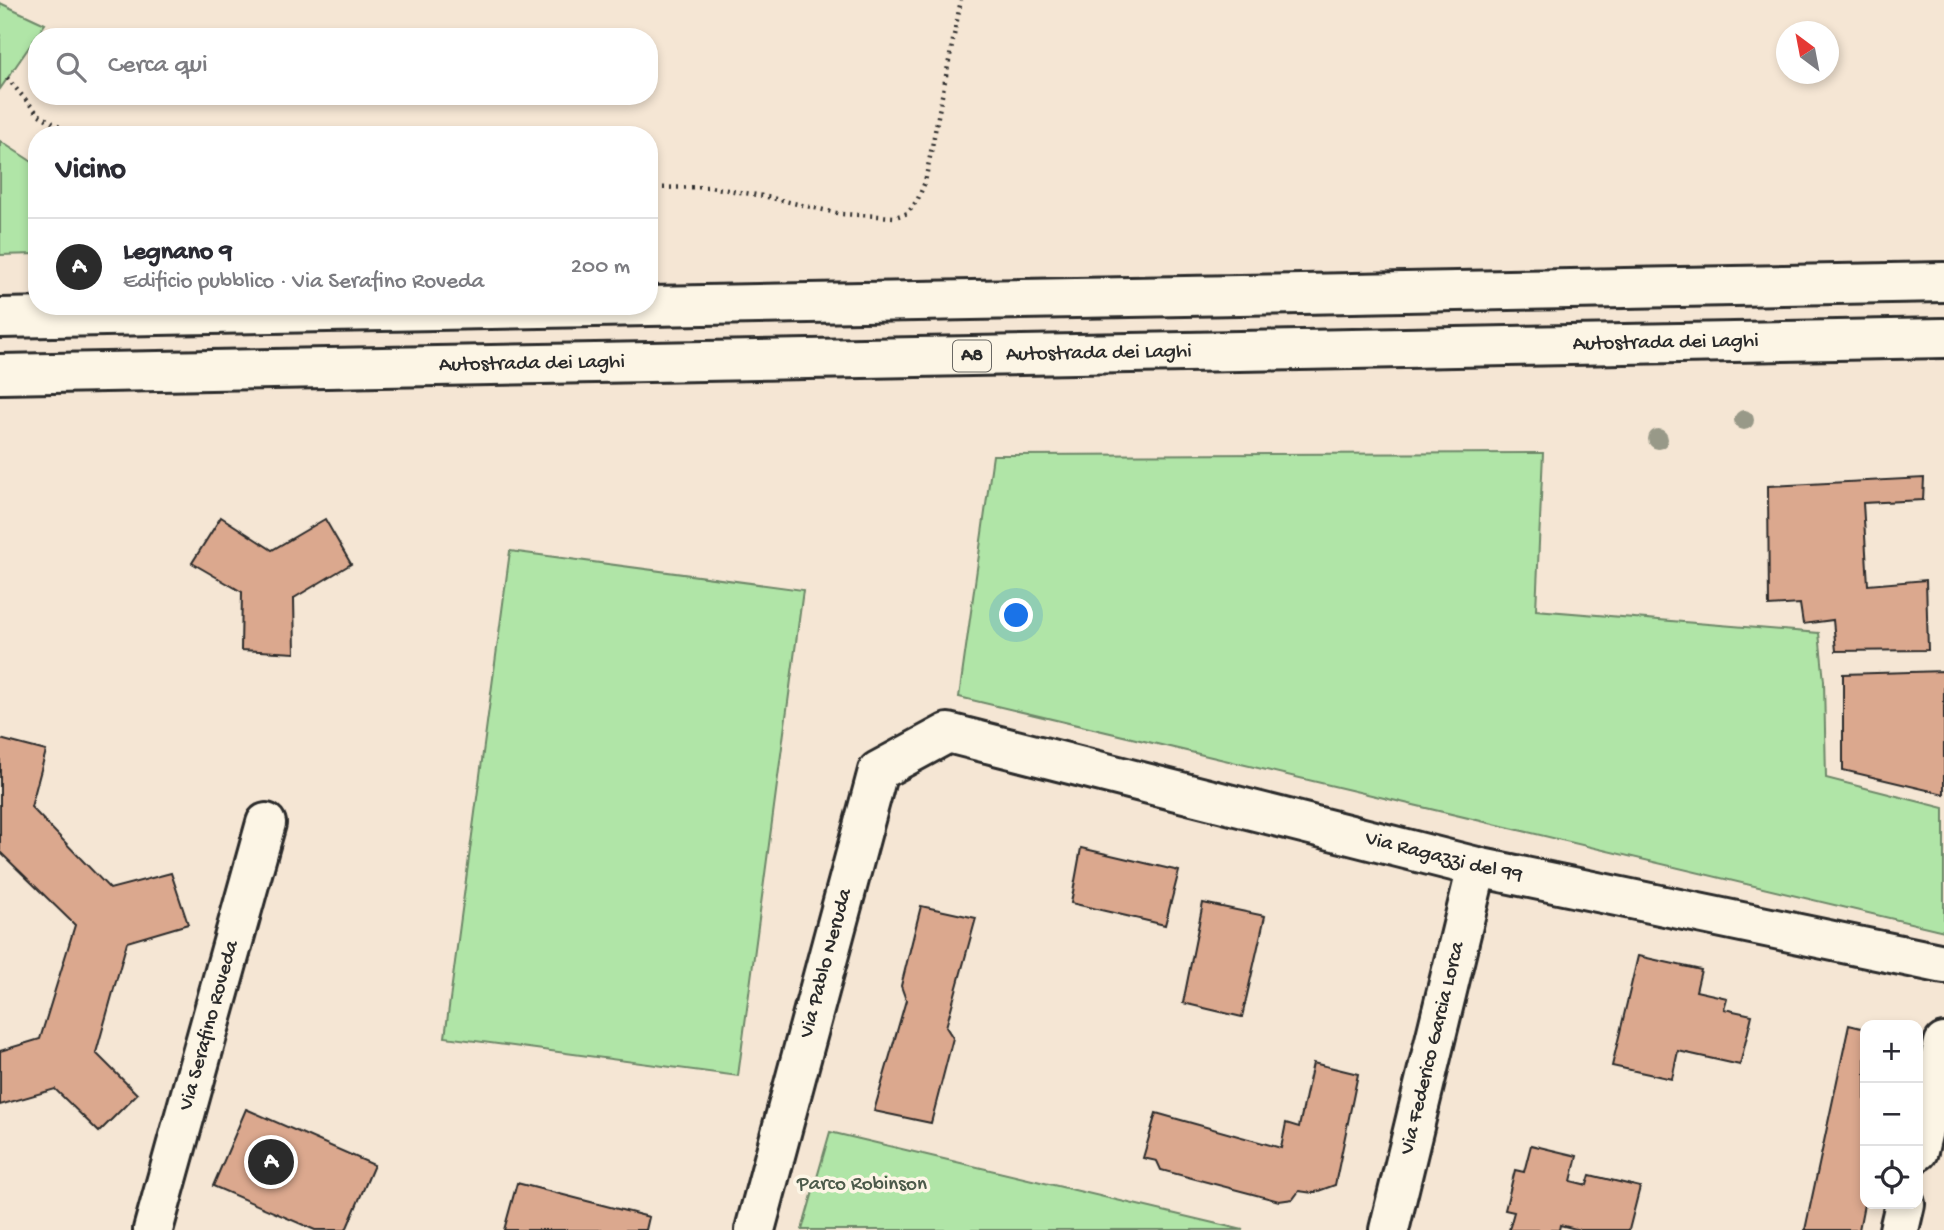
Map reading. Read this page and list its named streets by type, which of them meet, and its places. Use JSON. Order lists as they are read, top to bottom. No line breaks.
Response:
{"streets":{"main road":["Autostrada dei Laghi","A8","Via Ragazzi del 99","Via Pablo Neruda","Via Serafino Roveda","Via Federico Garcia Lorca"]},"crossings":[["Via Ragazzi del 99","Via Pablo Neruda"],["Via Ragazzi del 99","Via Federico Garcia Lorca"]],"parks":["Parco Robinson"],"north":"top left","page":{"search":"Cerca qui","heading":"Vicino","list":[{"mark":"A","name":"Legnano 9","note":"Edificio pubblico · Via Serafino Roveda","value":"200 m"}],"map_buttons":["+","−"],"pins":"A"}}
